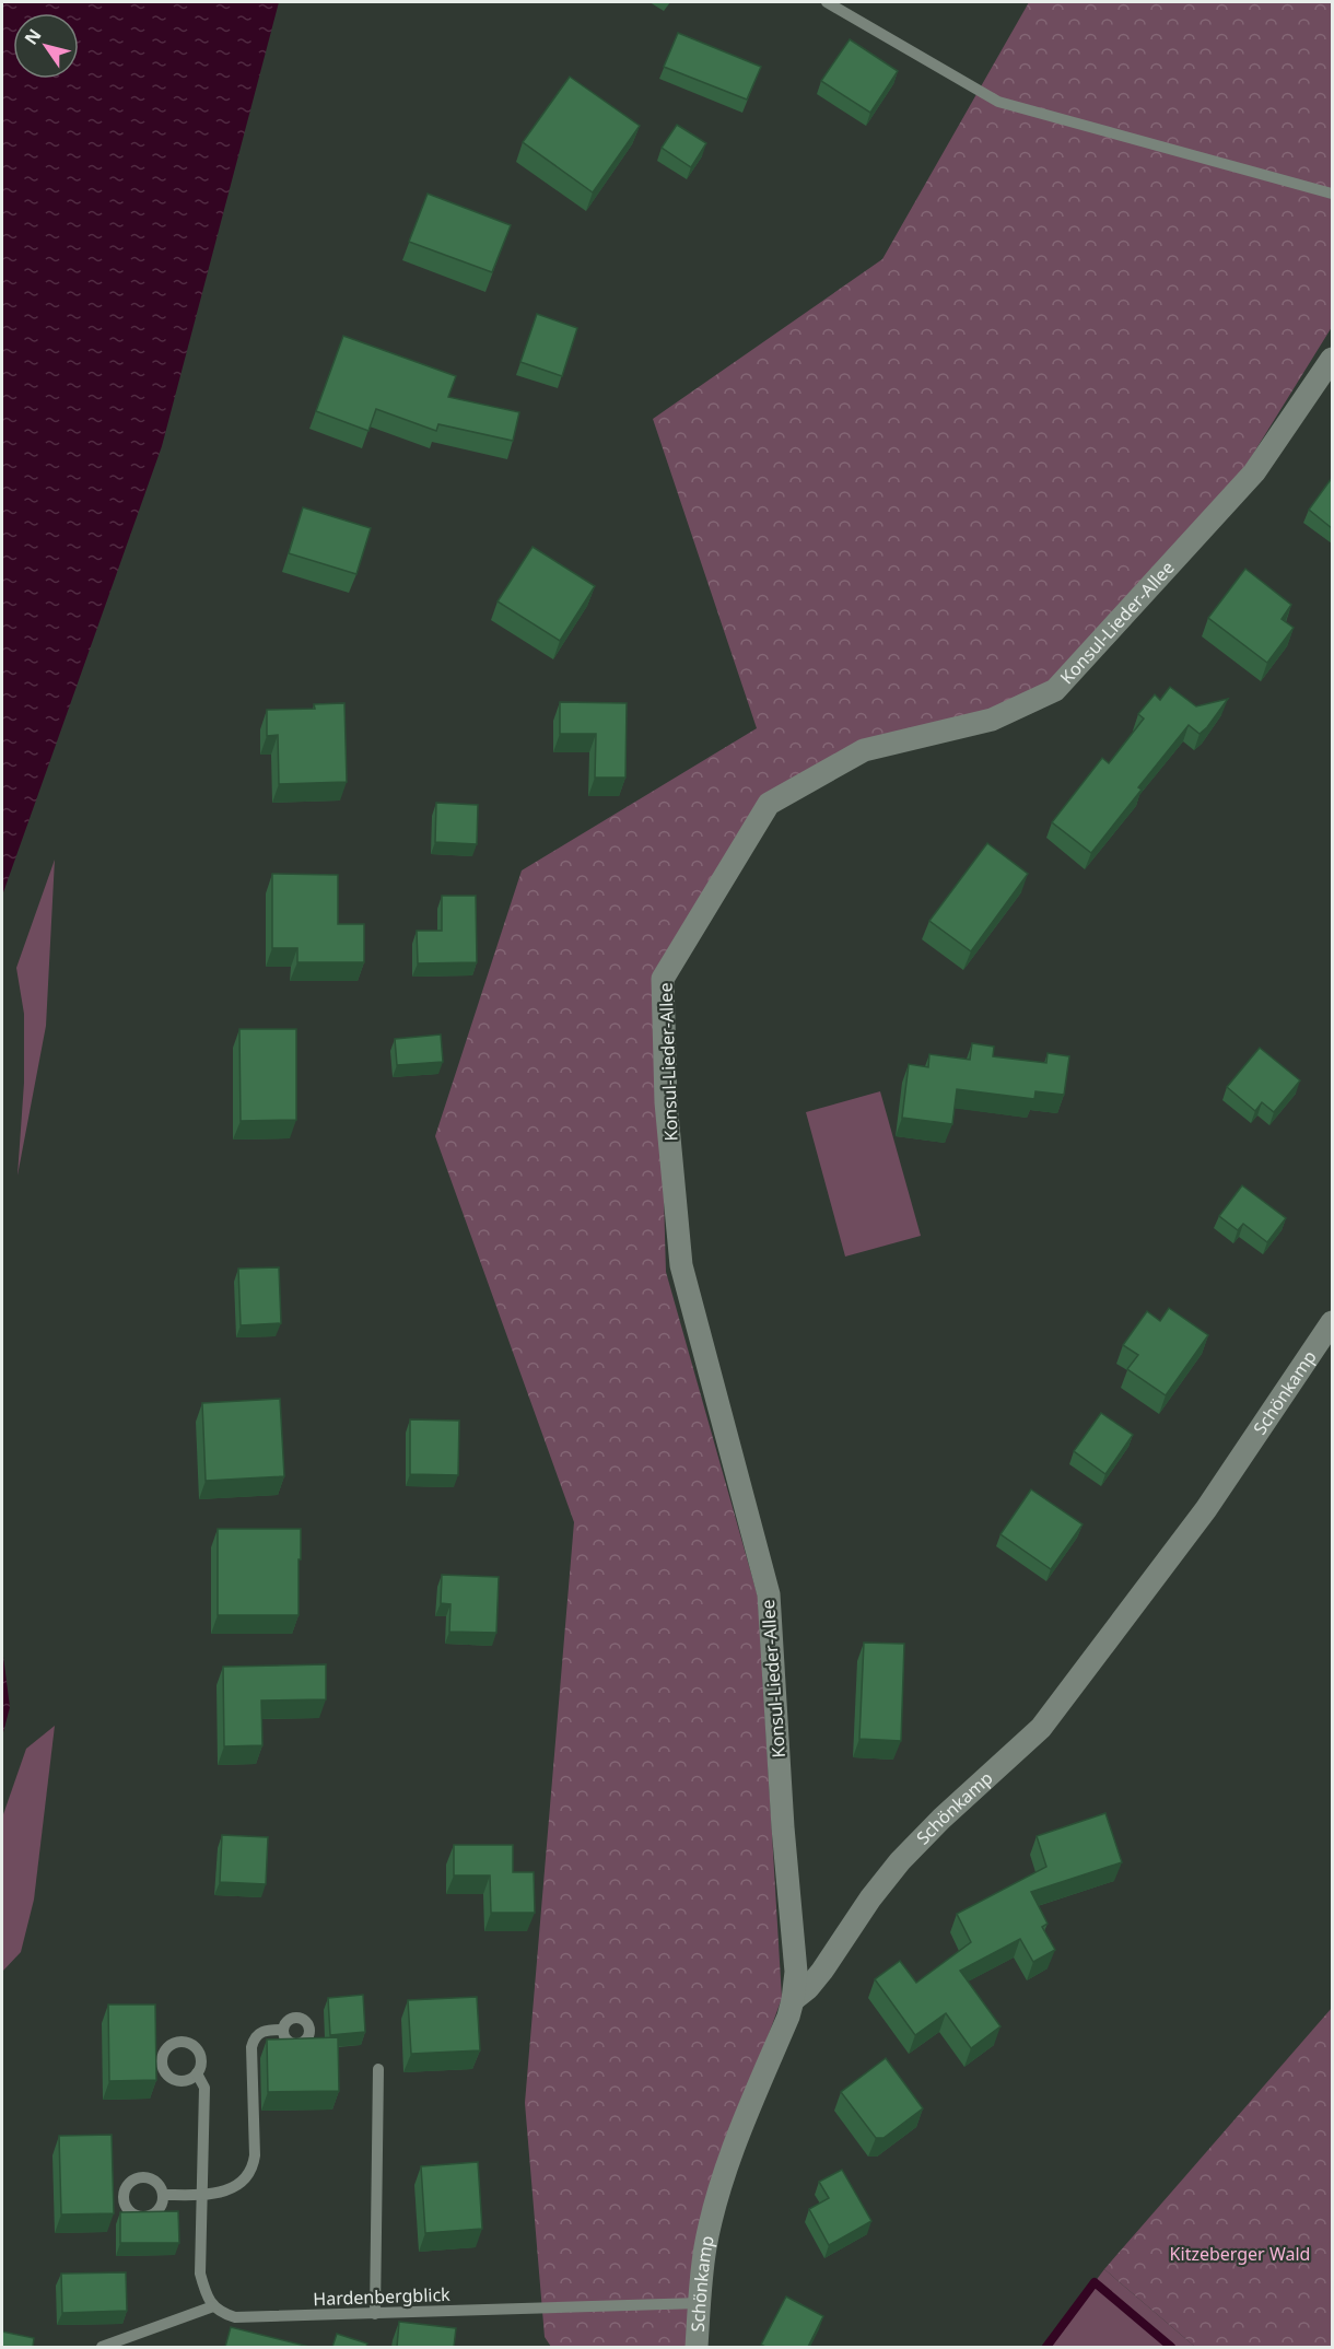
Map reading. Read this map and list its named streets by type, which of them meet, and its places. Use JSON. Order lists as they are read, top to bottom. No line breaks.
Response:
{"streets":{"street":["Konsul-Lieder-Allee","Schönkamp"],"lane":["Hardenbergblick"]},"crossings":[["Konsul-Lieder-Allee","Schönkamp"],["Schönkamp","Hardenbergblick"]],"parks":["Kitzeberger Wald"],"north":"top left"}
